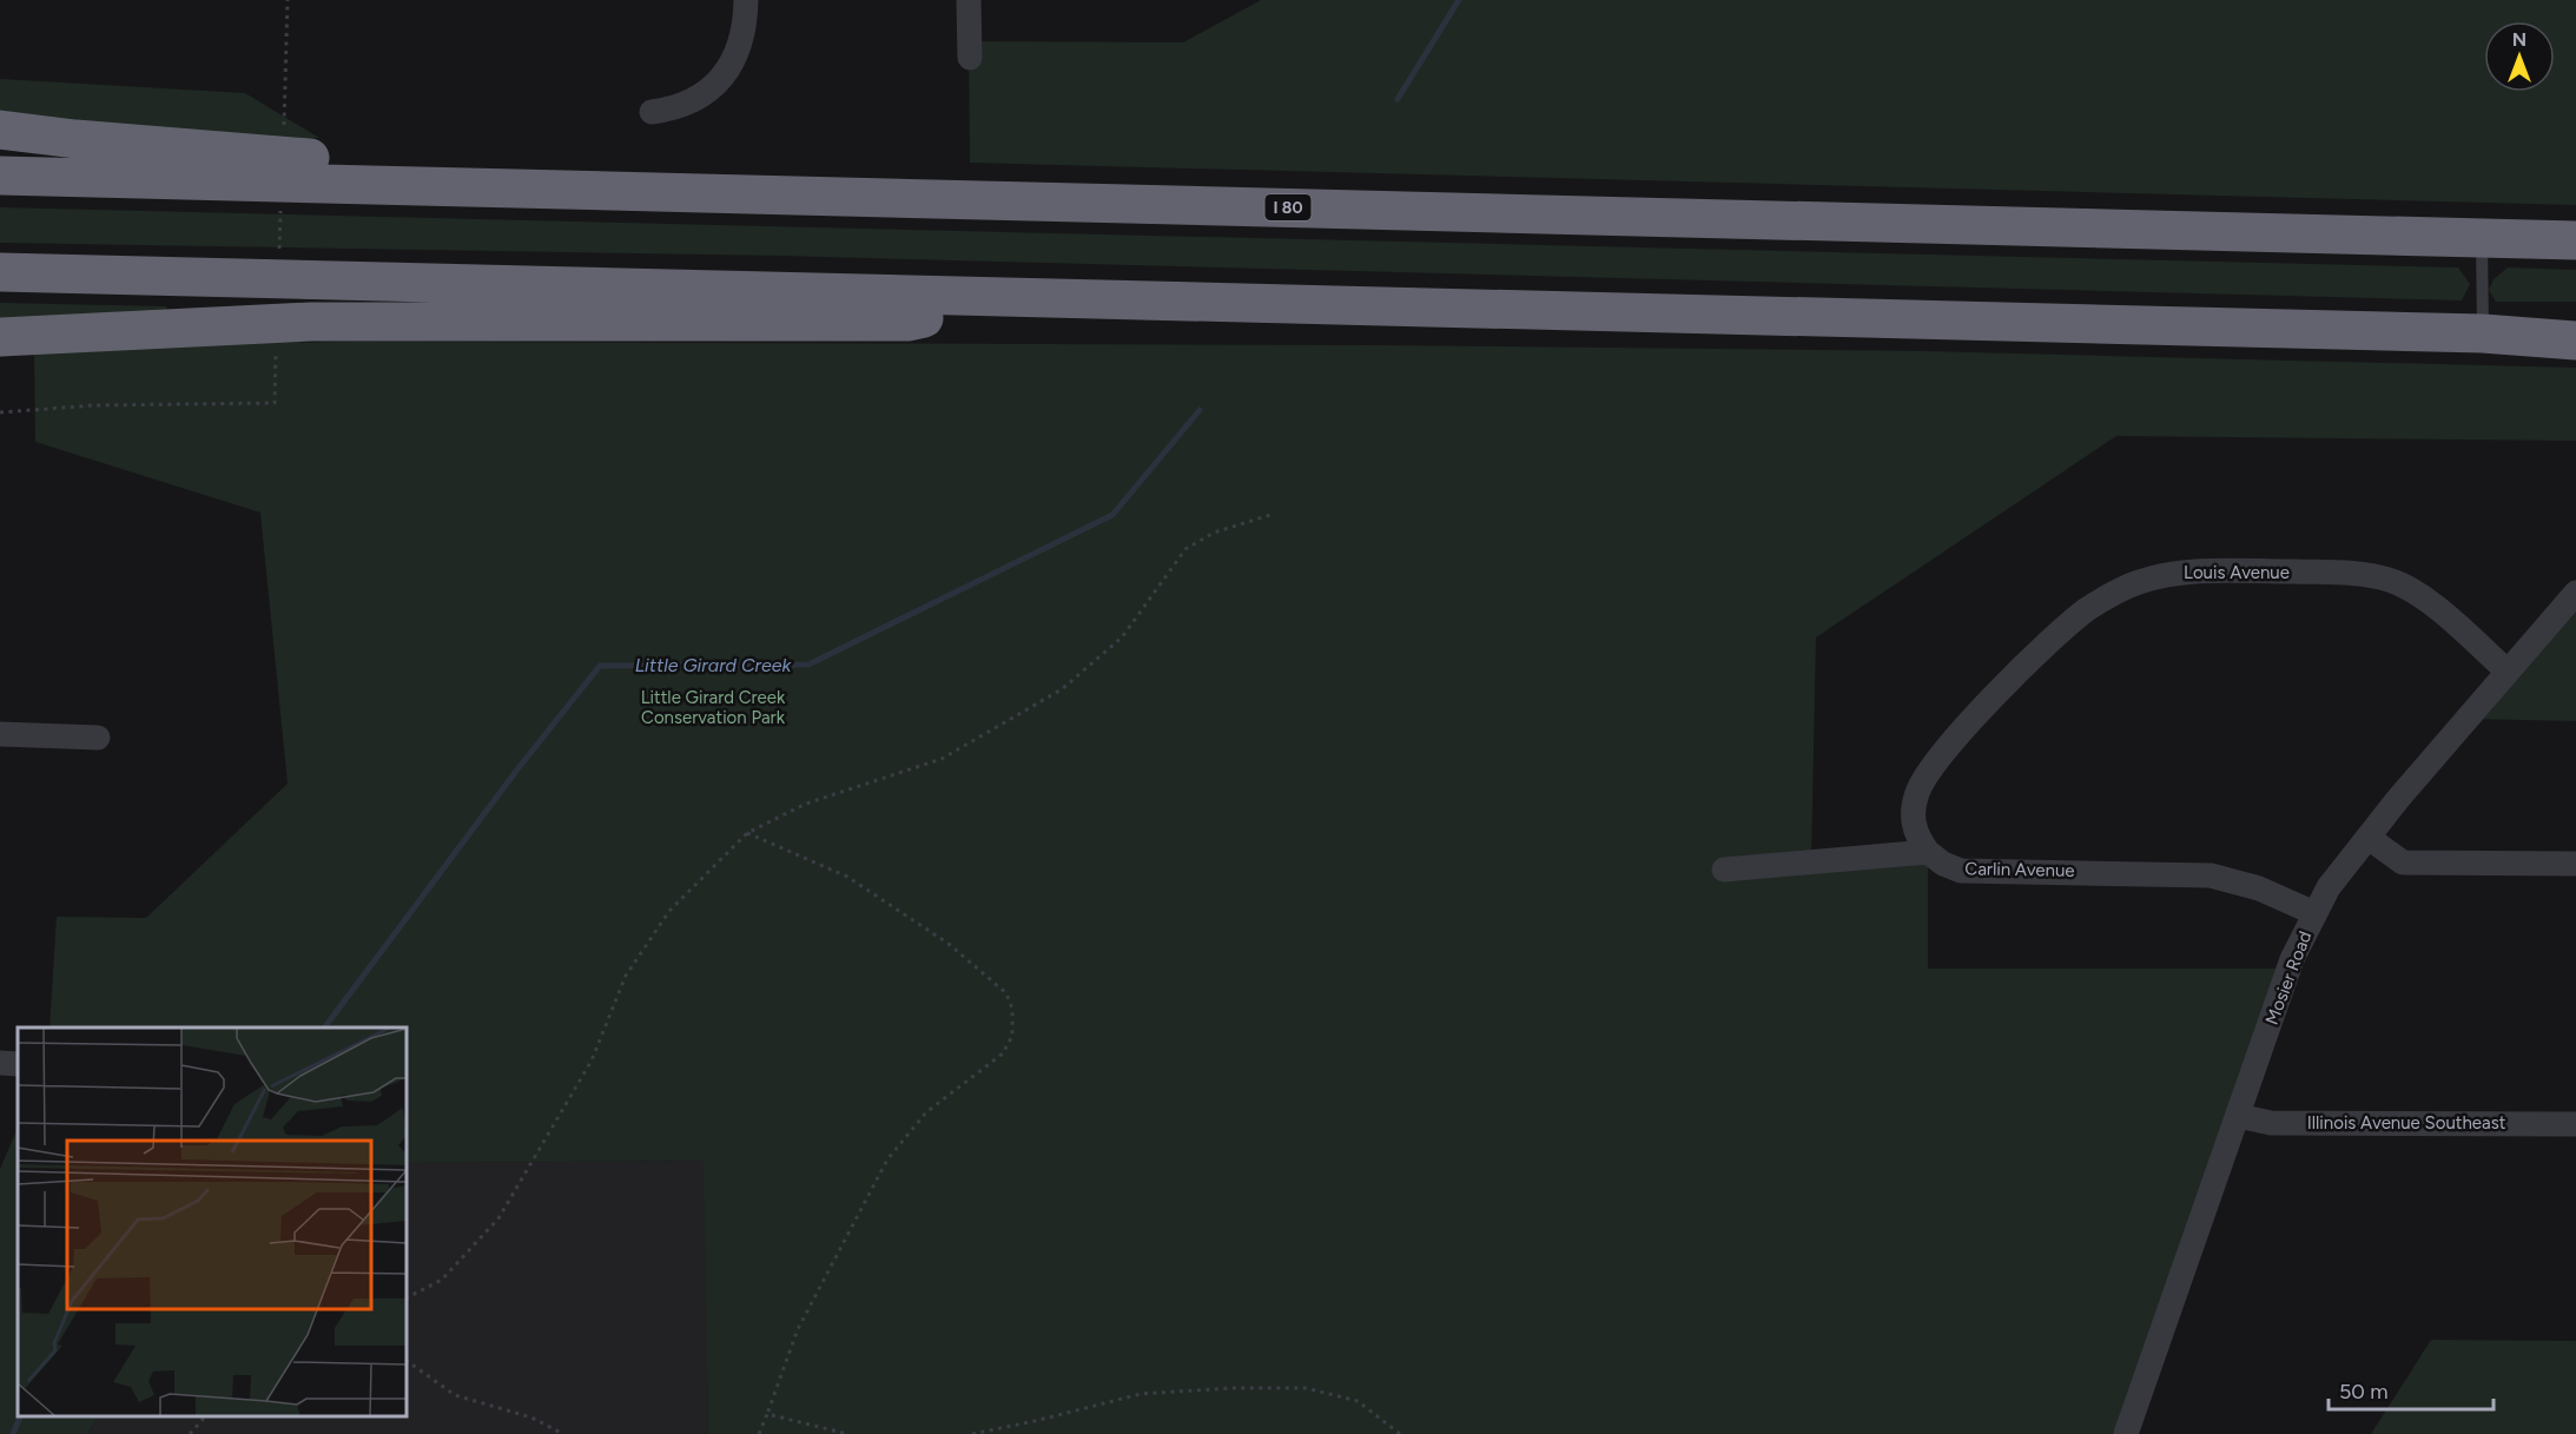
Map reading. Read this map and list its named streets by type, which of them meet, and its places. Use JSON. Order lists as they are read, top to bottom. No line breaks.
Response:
{"streets":{"highway":["I 80"],"street":["Louis Avenue","Carlin Avenue","Mosier Road","Illinois Avenue Southeast"]},"crossings":[["Louis Avenue","Carlin Avenue"],["Louis Avenue","Mosier Road"],["Carlin Avenue","Mosier Road"],["Mosier Road","Illinois Avenue Southeast"]],"water":["Little Girard Creek"],"parks":["Little Girard Creek Conservation Park"],"scale_bar":"50 m","north":"top"}
